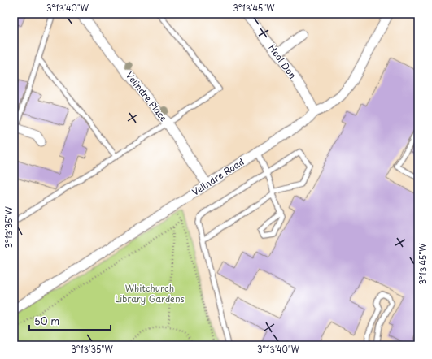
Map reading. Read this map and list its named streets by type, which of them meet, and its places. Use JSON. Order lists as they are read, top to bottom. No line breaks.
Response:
{"streets":{"street":["Heol Don","Velindre Place","Velindre Road"]},"crossings":[["Heol Don","Velindre Road"],["Velindre Place","Velindre Road"]],"parks":["Whitchurch Library Gardens"],"scale_bar":"50 m","coordinates":["3°13'40\"W","3°13'45\"W","3°13'35\"W"]}
